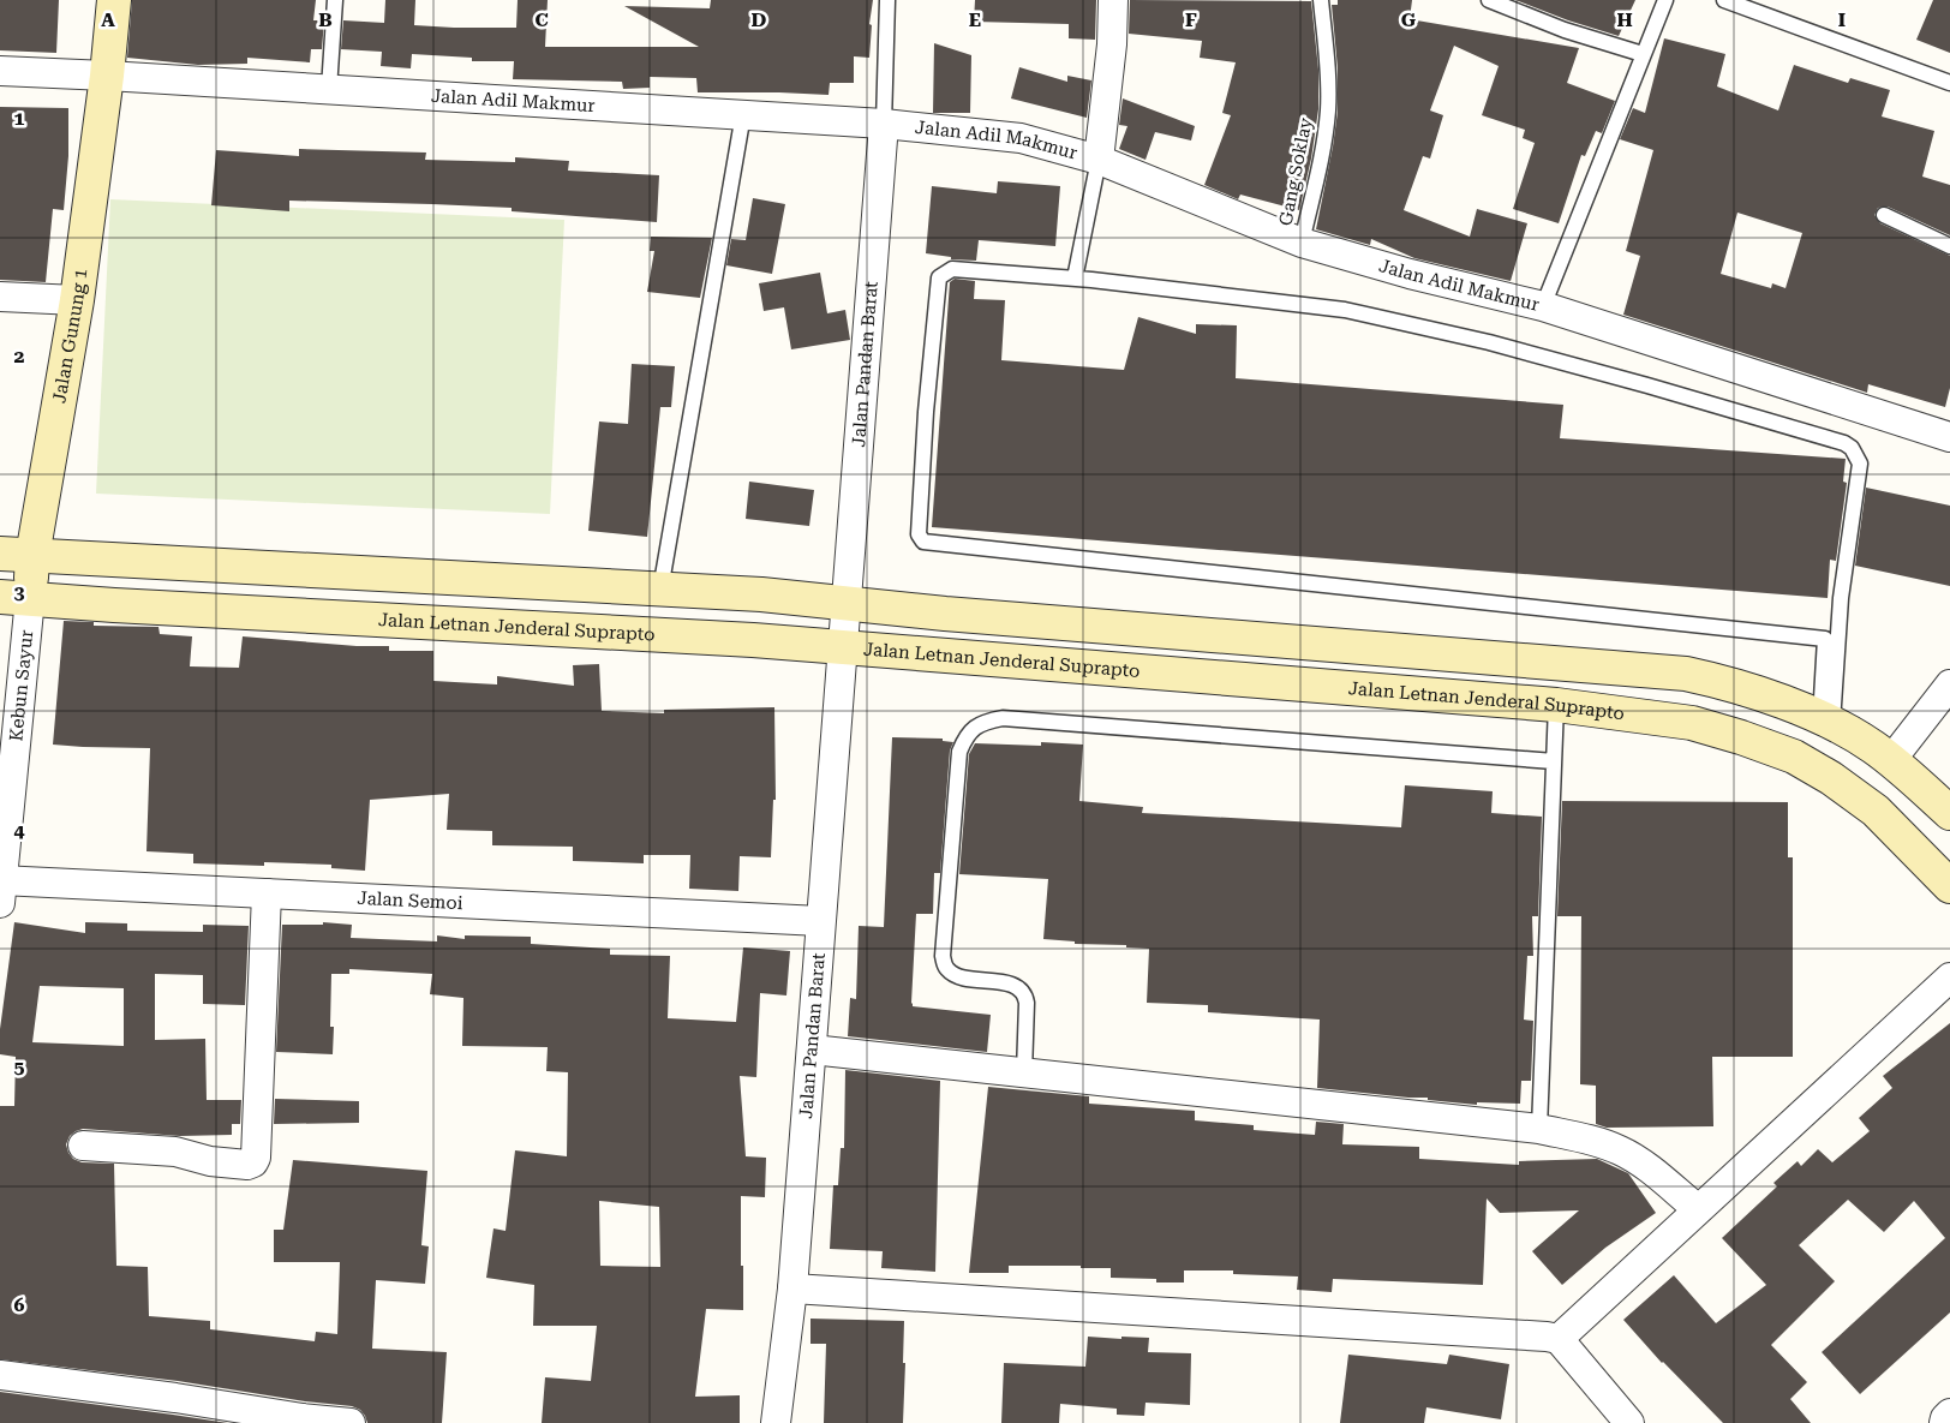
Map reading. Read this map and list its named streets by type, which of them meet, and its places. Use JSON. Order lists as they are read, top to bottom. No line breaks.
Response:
{"streets":{"main road":["Jalan Gunung 1","Jalan Letnan Jenderal Suprapto"],"street":["Jalan Adil Makmur","Jalan Pandan Barat","Kebun Sayur","Jalan Semoi"],"lane":["Gang Soklay"]},"crossings":[["Jalan Adil Makmur","Gang Soklay"],["Jalan Adil Makmur","Jalan Gunung 1"],["Jalan Adil Makmur","Jalan Pandan Barat"],["Jalan Gunung 1","Jalan Letnan Jenderal Suprapto"],["Jalan Gunung 1","Kebun Sayur"],["Jalan Pandan Barat","Jalan Letnan Jenderal Suprapto"],["Jalan Pandan Barat","Jalan Semoi"],["Jalan Letnan Jenderal Suprapto","Kebun Sayur"],["Kebun Sayur","Jalan Semoi"]],"grid":{"columns":["A","B","C","D","E","F","G","H","I"],"rows":["1","2","3","4","5","6"]}}
